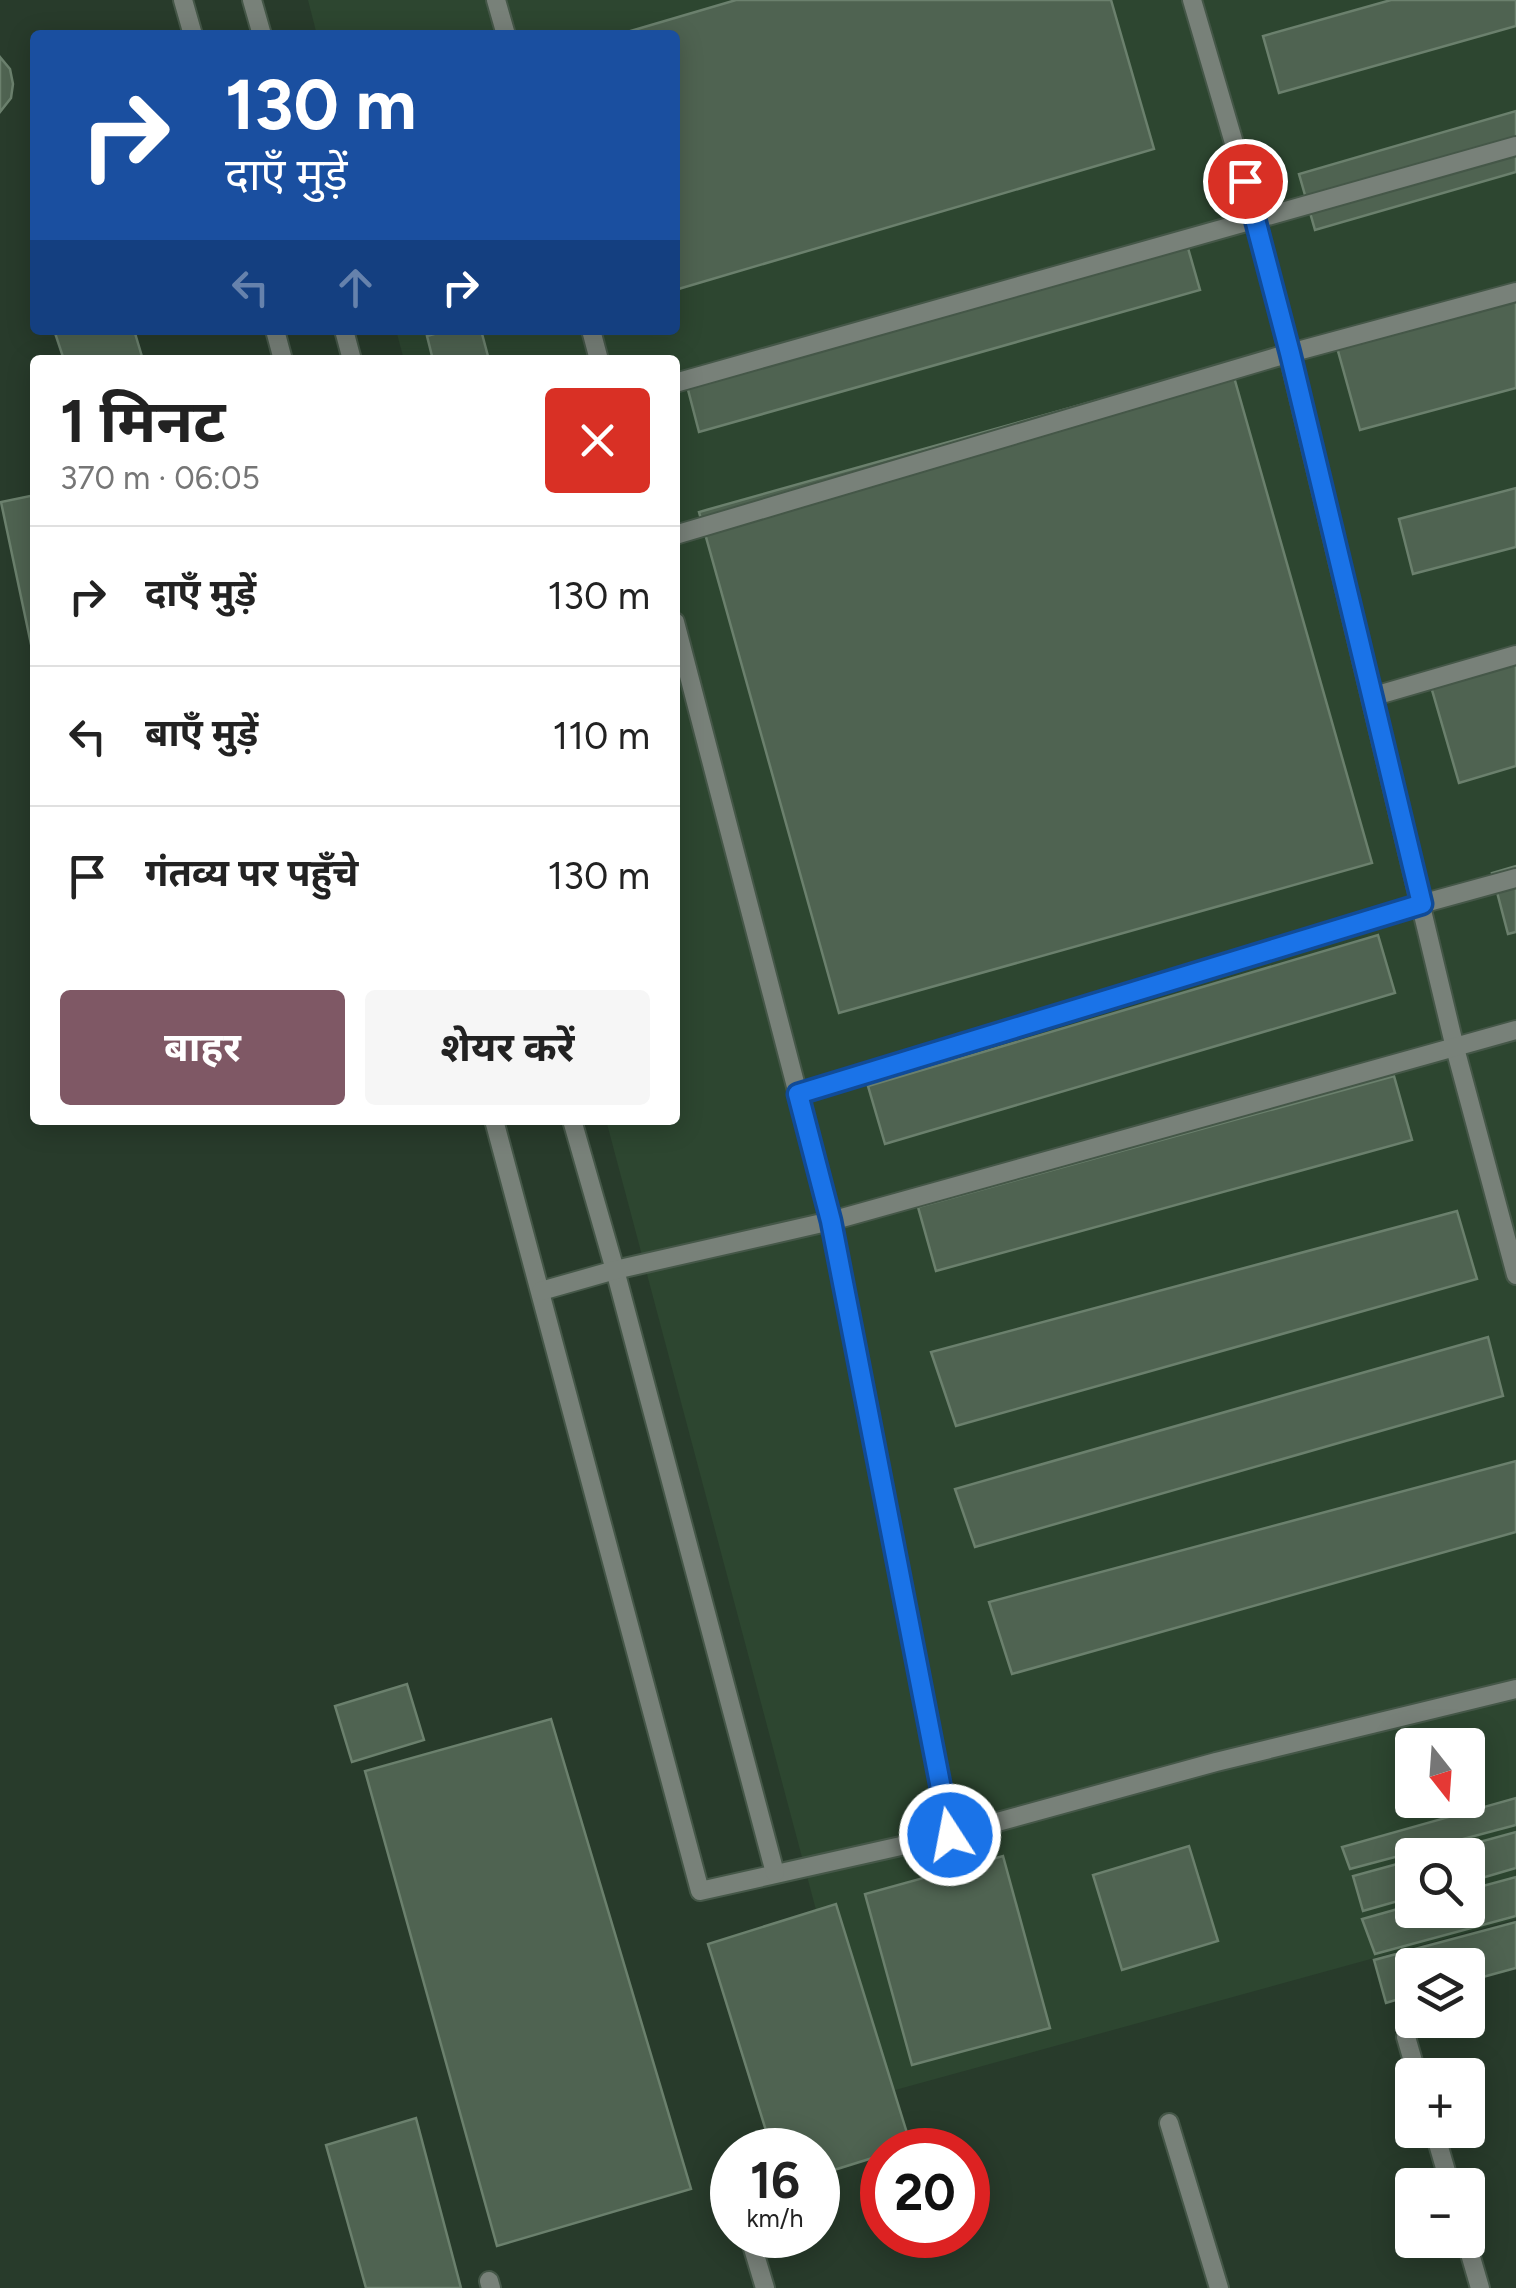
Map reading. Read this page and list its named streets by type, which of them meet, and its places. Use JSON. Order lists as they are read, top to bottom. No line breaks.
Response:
{"north":"bottom","page":{"turn":["130 m","दाएँ मुड़ें"],"heading":["1 मिनट","370 m · 06:05"],"list":[{"name":"दाएँ मुड़ें","value":"130 m"},{"name":"बाएँ मुड़ें","value":"110 m"},{"name":"गंतव्य पर पहुँचे","value":"130 m"}],"buttons":["बाहर","शेयर करें"],"map_buttons":["+","−"],"speed":"16 km/h","limit":"20"}}
